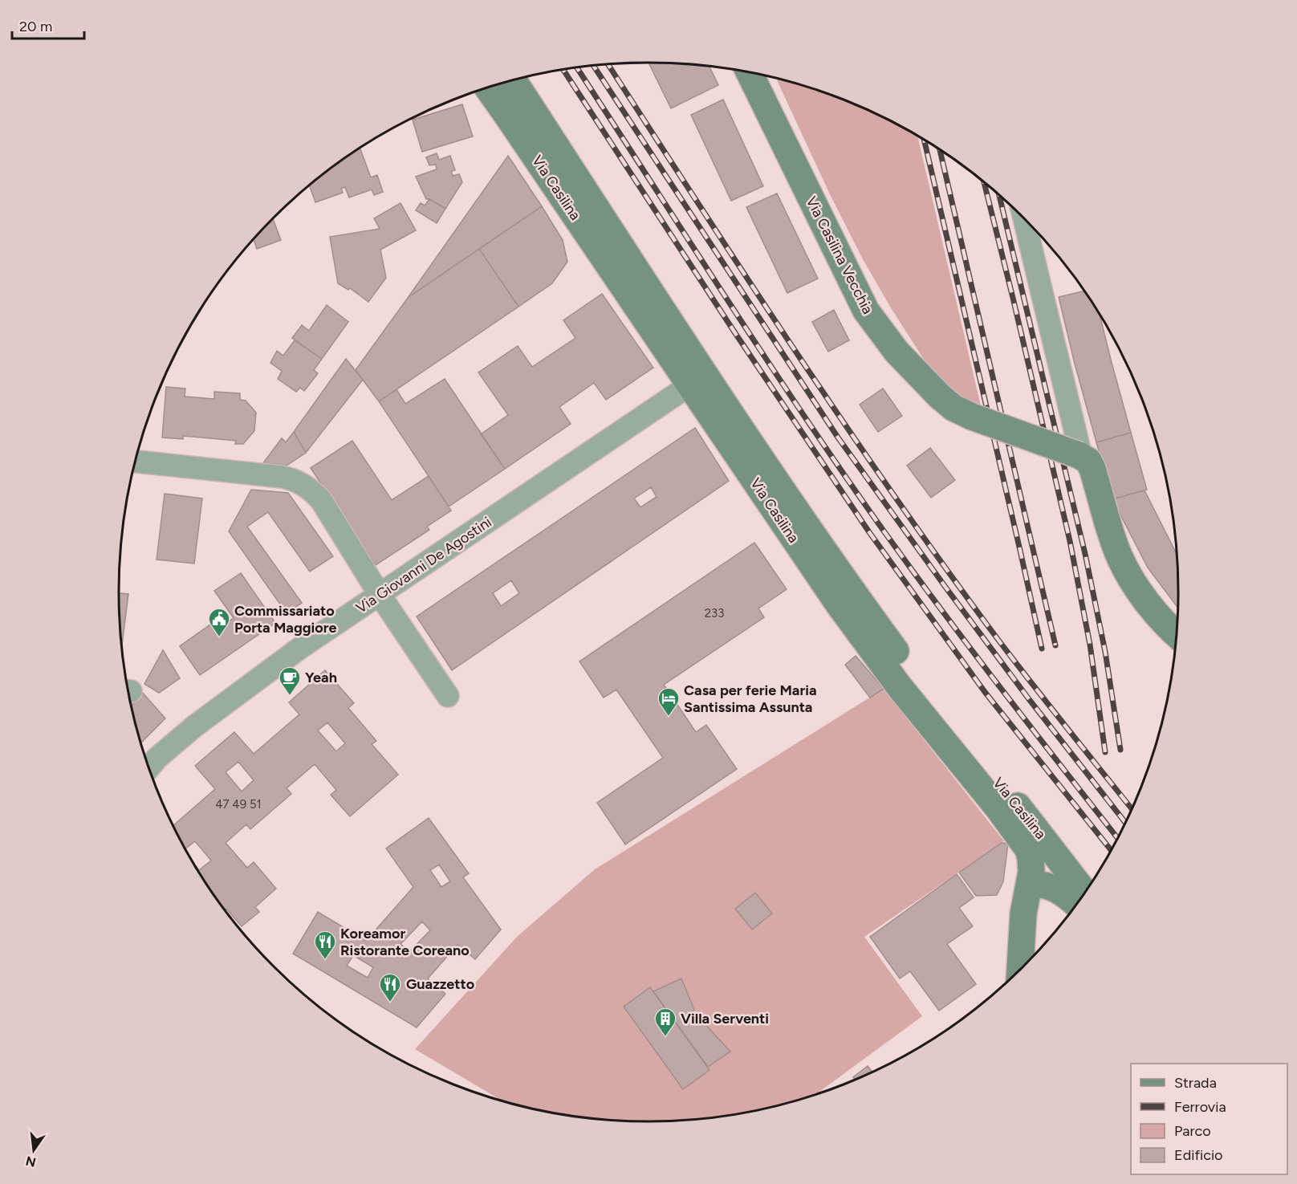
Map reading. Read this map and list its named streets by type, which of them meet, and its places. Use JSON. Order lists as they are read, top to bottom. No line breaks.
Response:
{"streets":{"main road":["Via Casilina","Via Casilina Vecchia"],"street":["Via Giovanni De Agostini"]},"crossings":[["Via Casilina","Via Giovanni De Agostini"]],"places":{"public building":["Commissariato Porta Maggiore"],"cafe":["Yeah"],"hotel":["Casa per ferie Maria Santissima Assunta"],"restaurant":["Koreamor Ristorante Coreano","Guazzetto"],"building":["Villa Serventi"]},"house_numbers":["233","47 49 51"],"legend":["Strada","Ferrovia","Parco","Edificio"],"scale_bar":"20 m","north":"bottom"}
